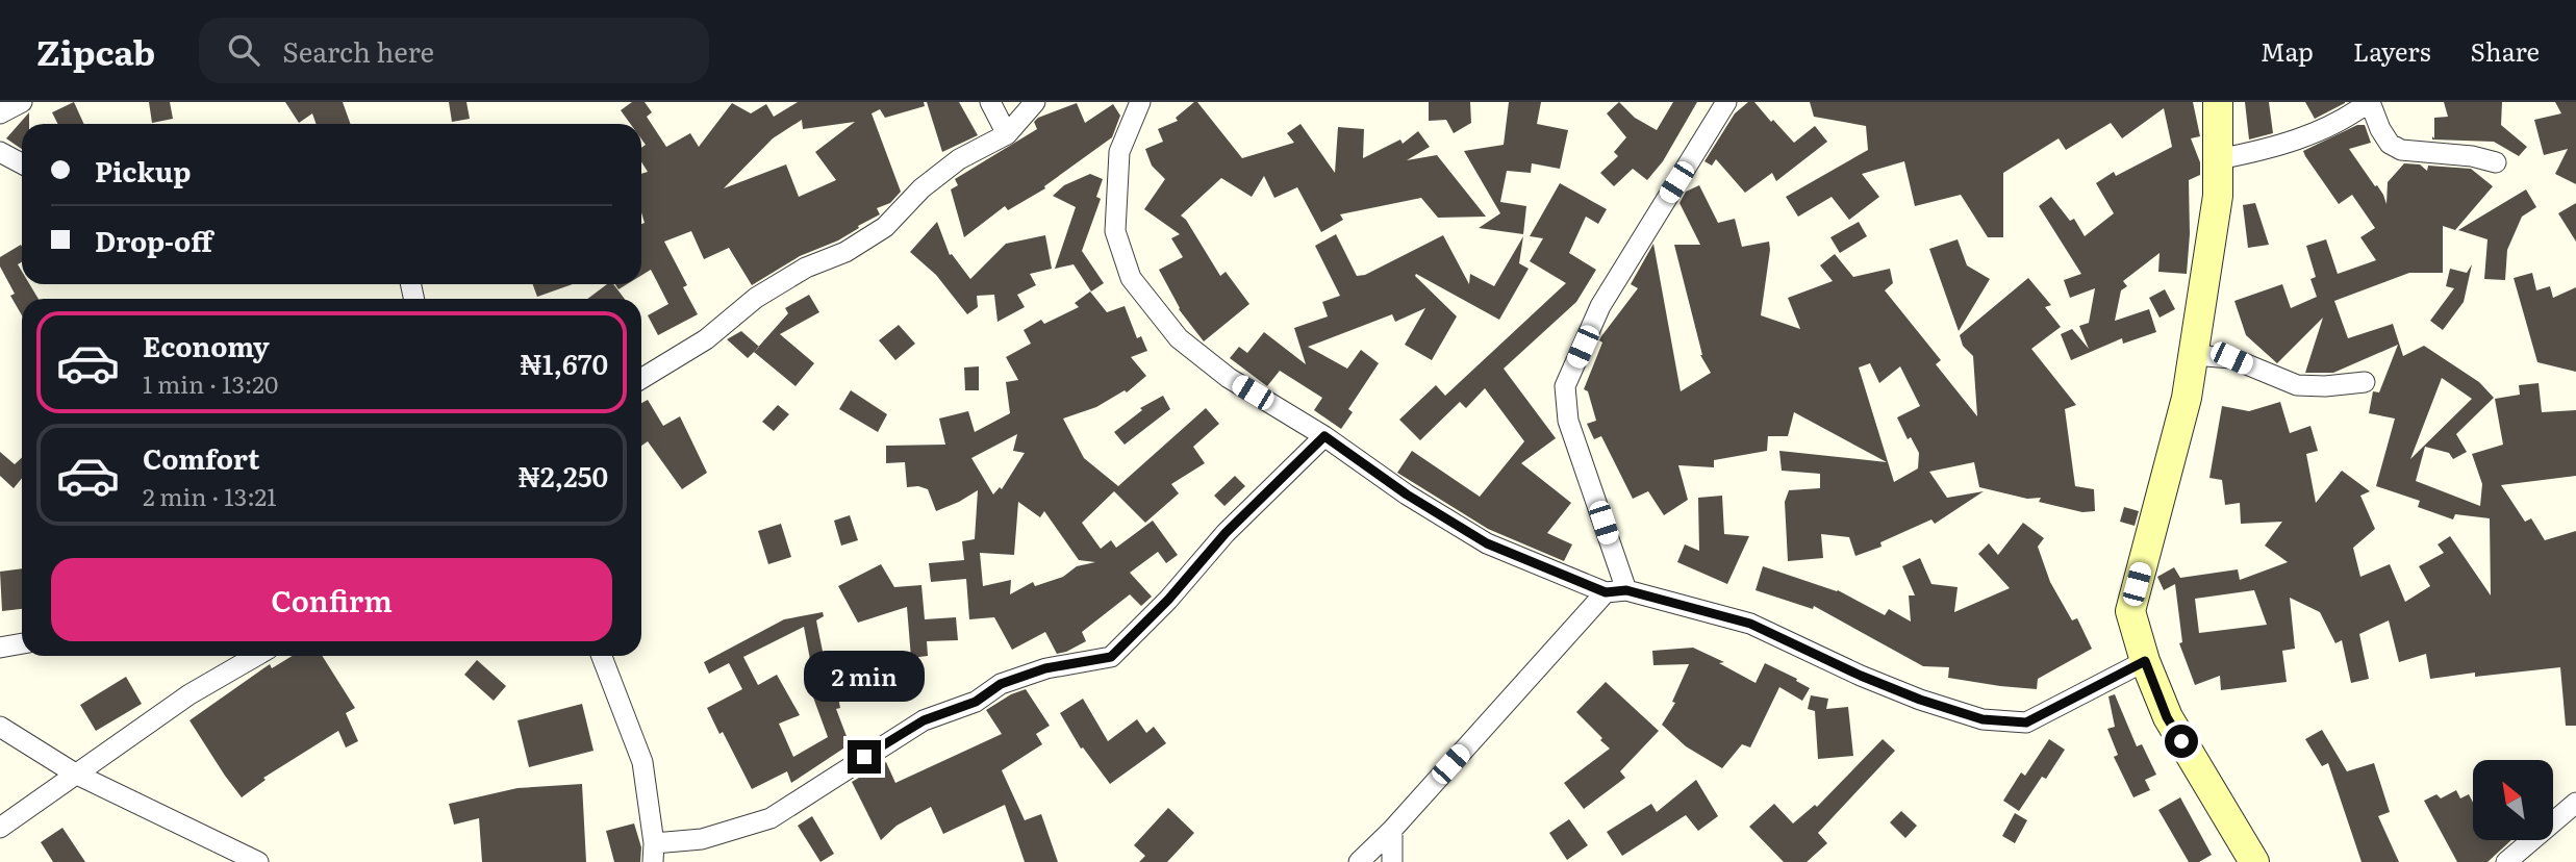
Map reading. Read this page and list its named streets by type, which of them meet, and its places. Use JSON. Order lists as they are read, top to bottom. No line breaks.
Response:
{"north":"top left","page":{"header":"Zipcab","search":"Search here","nav":["Map","Layers","Share"],"banner":["Pickup","Drop-off"],"list":[{"name":"Economy","note":"1 min · 13:20","value":"₦1,670"},{"name":"Comfort","note":"2 min · 13:21","value":"₦2,250"}],"buttons":"Confirm","bubble":"2 min"}}
